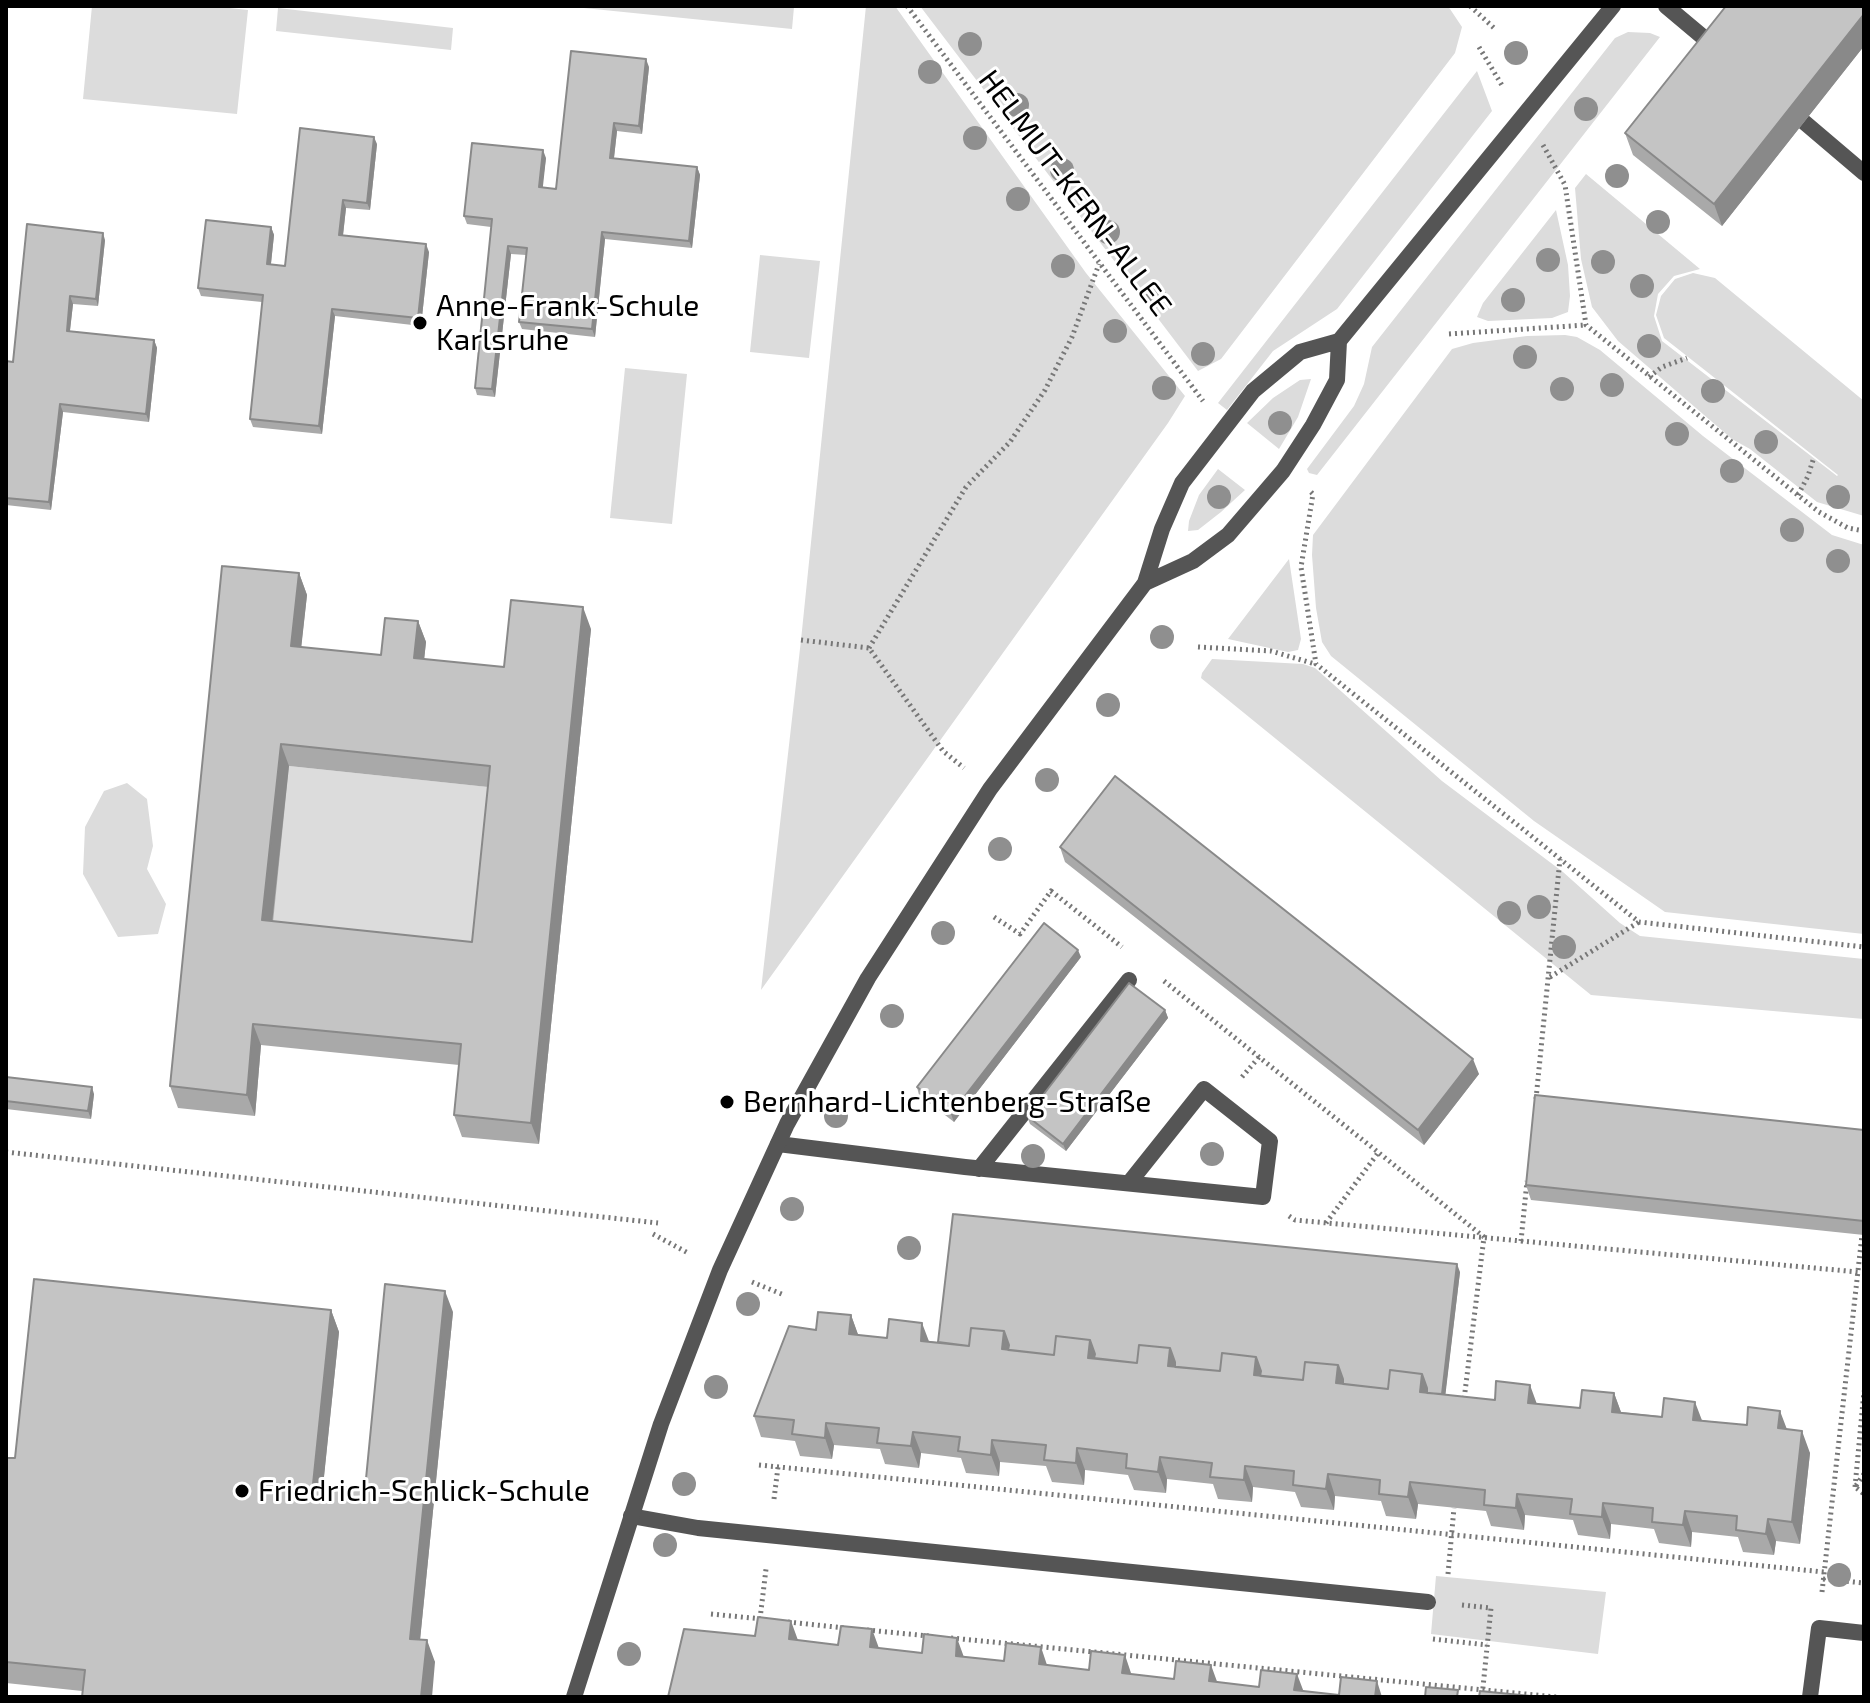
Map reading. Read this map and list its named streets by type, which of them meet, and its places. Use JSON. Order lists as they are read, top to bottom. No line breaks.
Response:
{"streets":{"path":["HELMUT-KERN-ALLEE"]},"places":["Anne-Frank-Schule Karlsruhe","Bernhard-Lichtenberg-Straße","Friedrich-Schlick-Schule"]}
